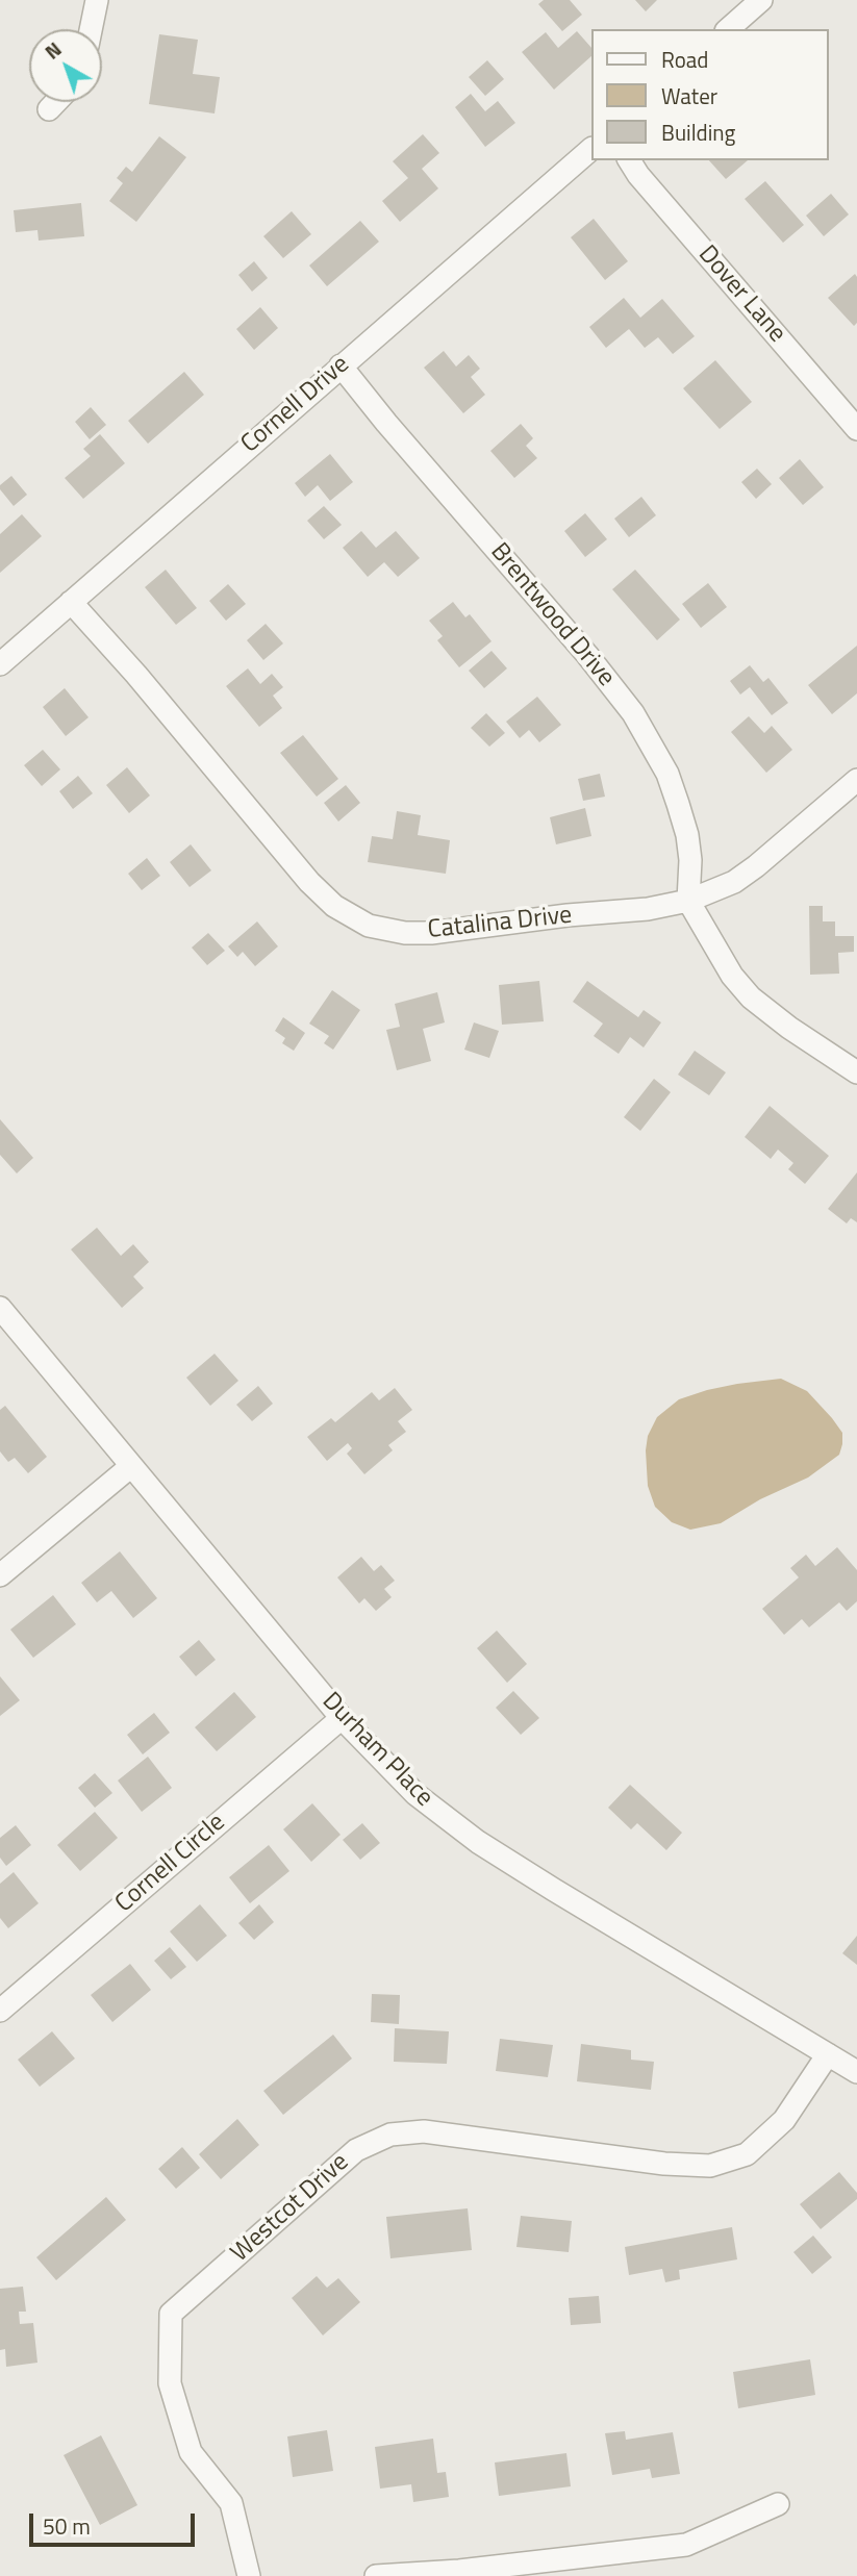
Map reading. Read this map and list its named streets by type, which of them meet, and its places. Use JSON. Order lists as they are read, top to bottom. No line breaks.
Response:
{"streets":{"street":["Dover Lane","Cornell Drive","Brentwood Drive","Catalina Drive","Durham Place","Cornell Circle","Westcot Drive"]},"crossings":[["Cornell Drive","Brentwood Drive"],["Cornell Drive","Catalina Drive"],["Brentwood Drive","Catalina Drive"],["Durham Place","Cornell Circle"],["Durham Place","Westcot Drive"]],"legend":["Road","Water","Building"],"scale_bar":"50 m","north":"top left"}
